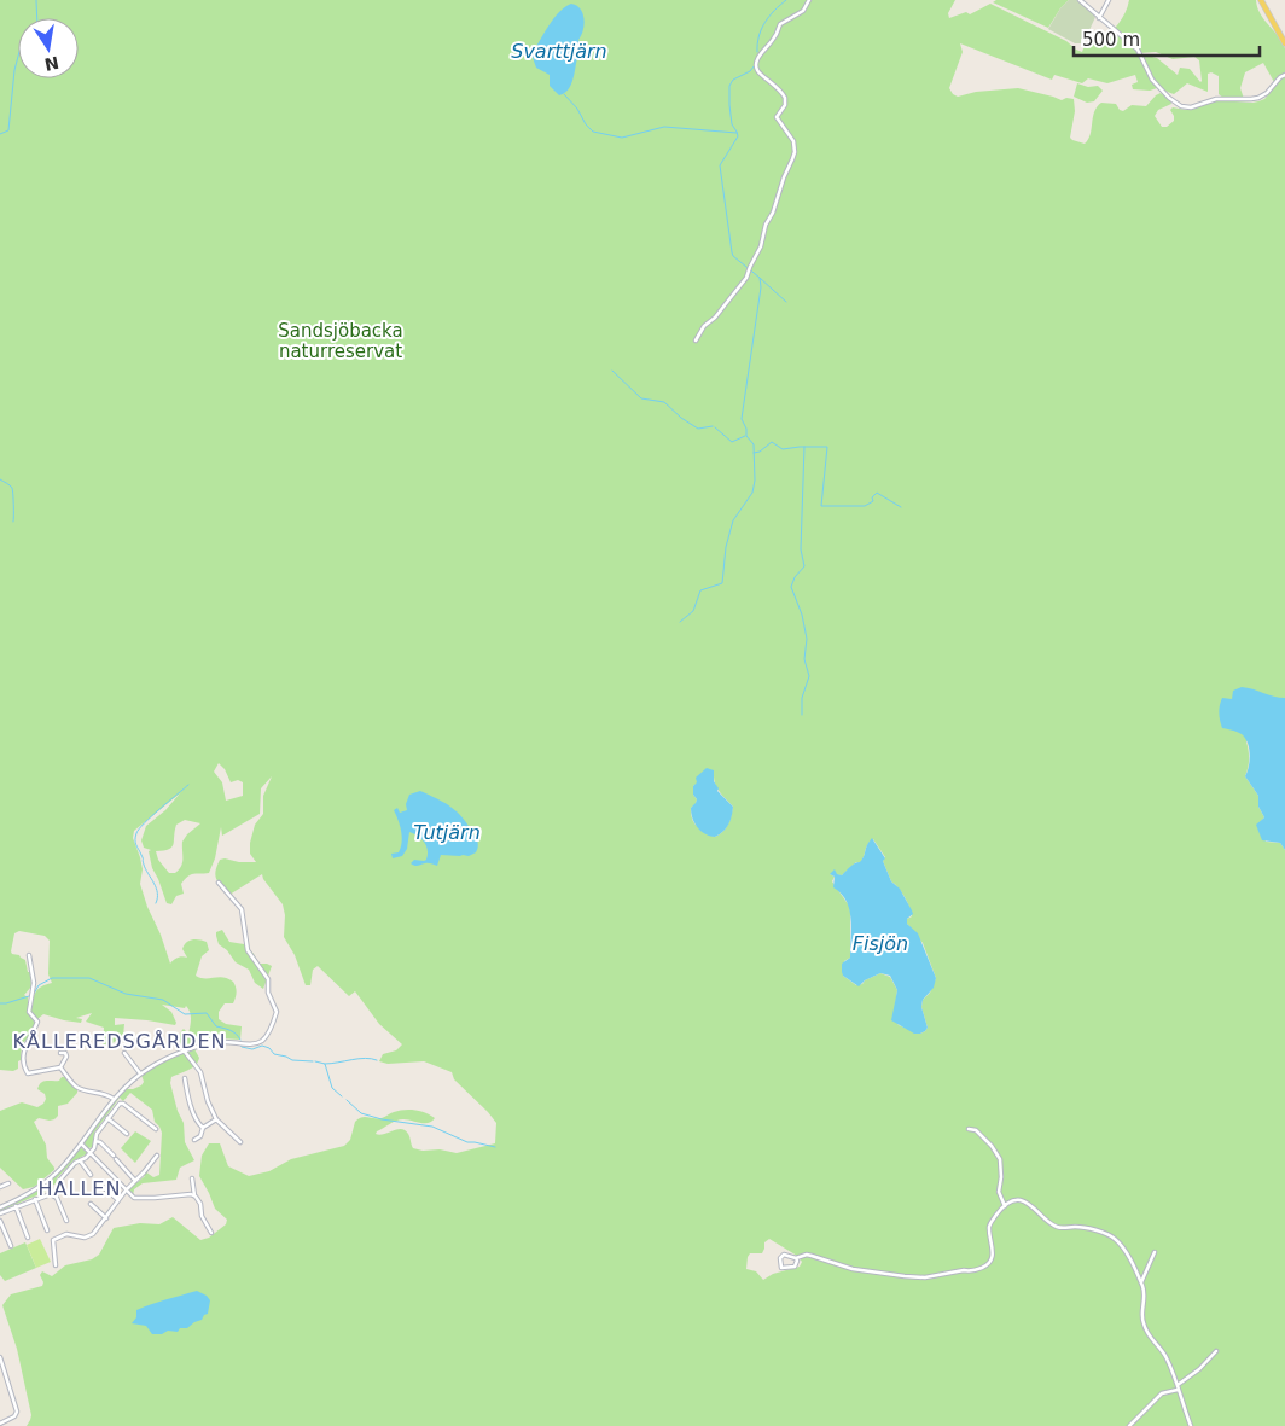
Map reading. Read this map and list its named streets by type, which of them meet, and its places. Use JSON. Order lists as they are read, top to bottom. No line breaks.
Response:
{"districts":["KÅLLEREDSGÅRDEN","HALLEN"],"water":["Svarttjärn","Tutjärn","Fisjön"],"parks":["Sandsjöbacka naturreservat"],"scale_bar":"500 m","north":"bottom"}
